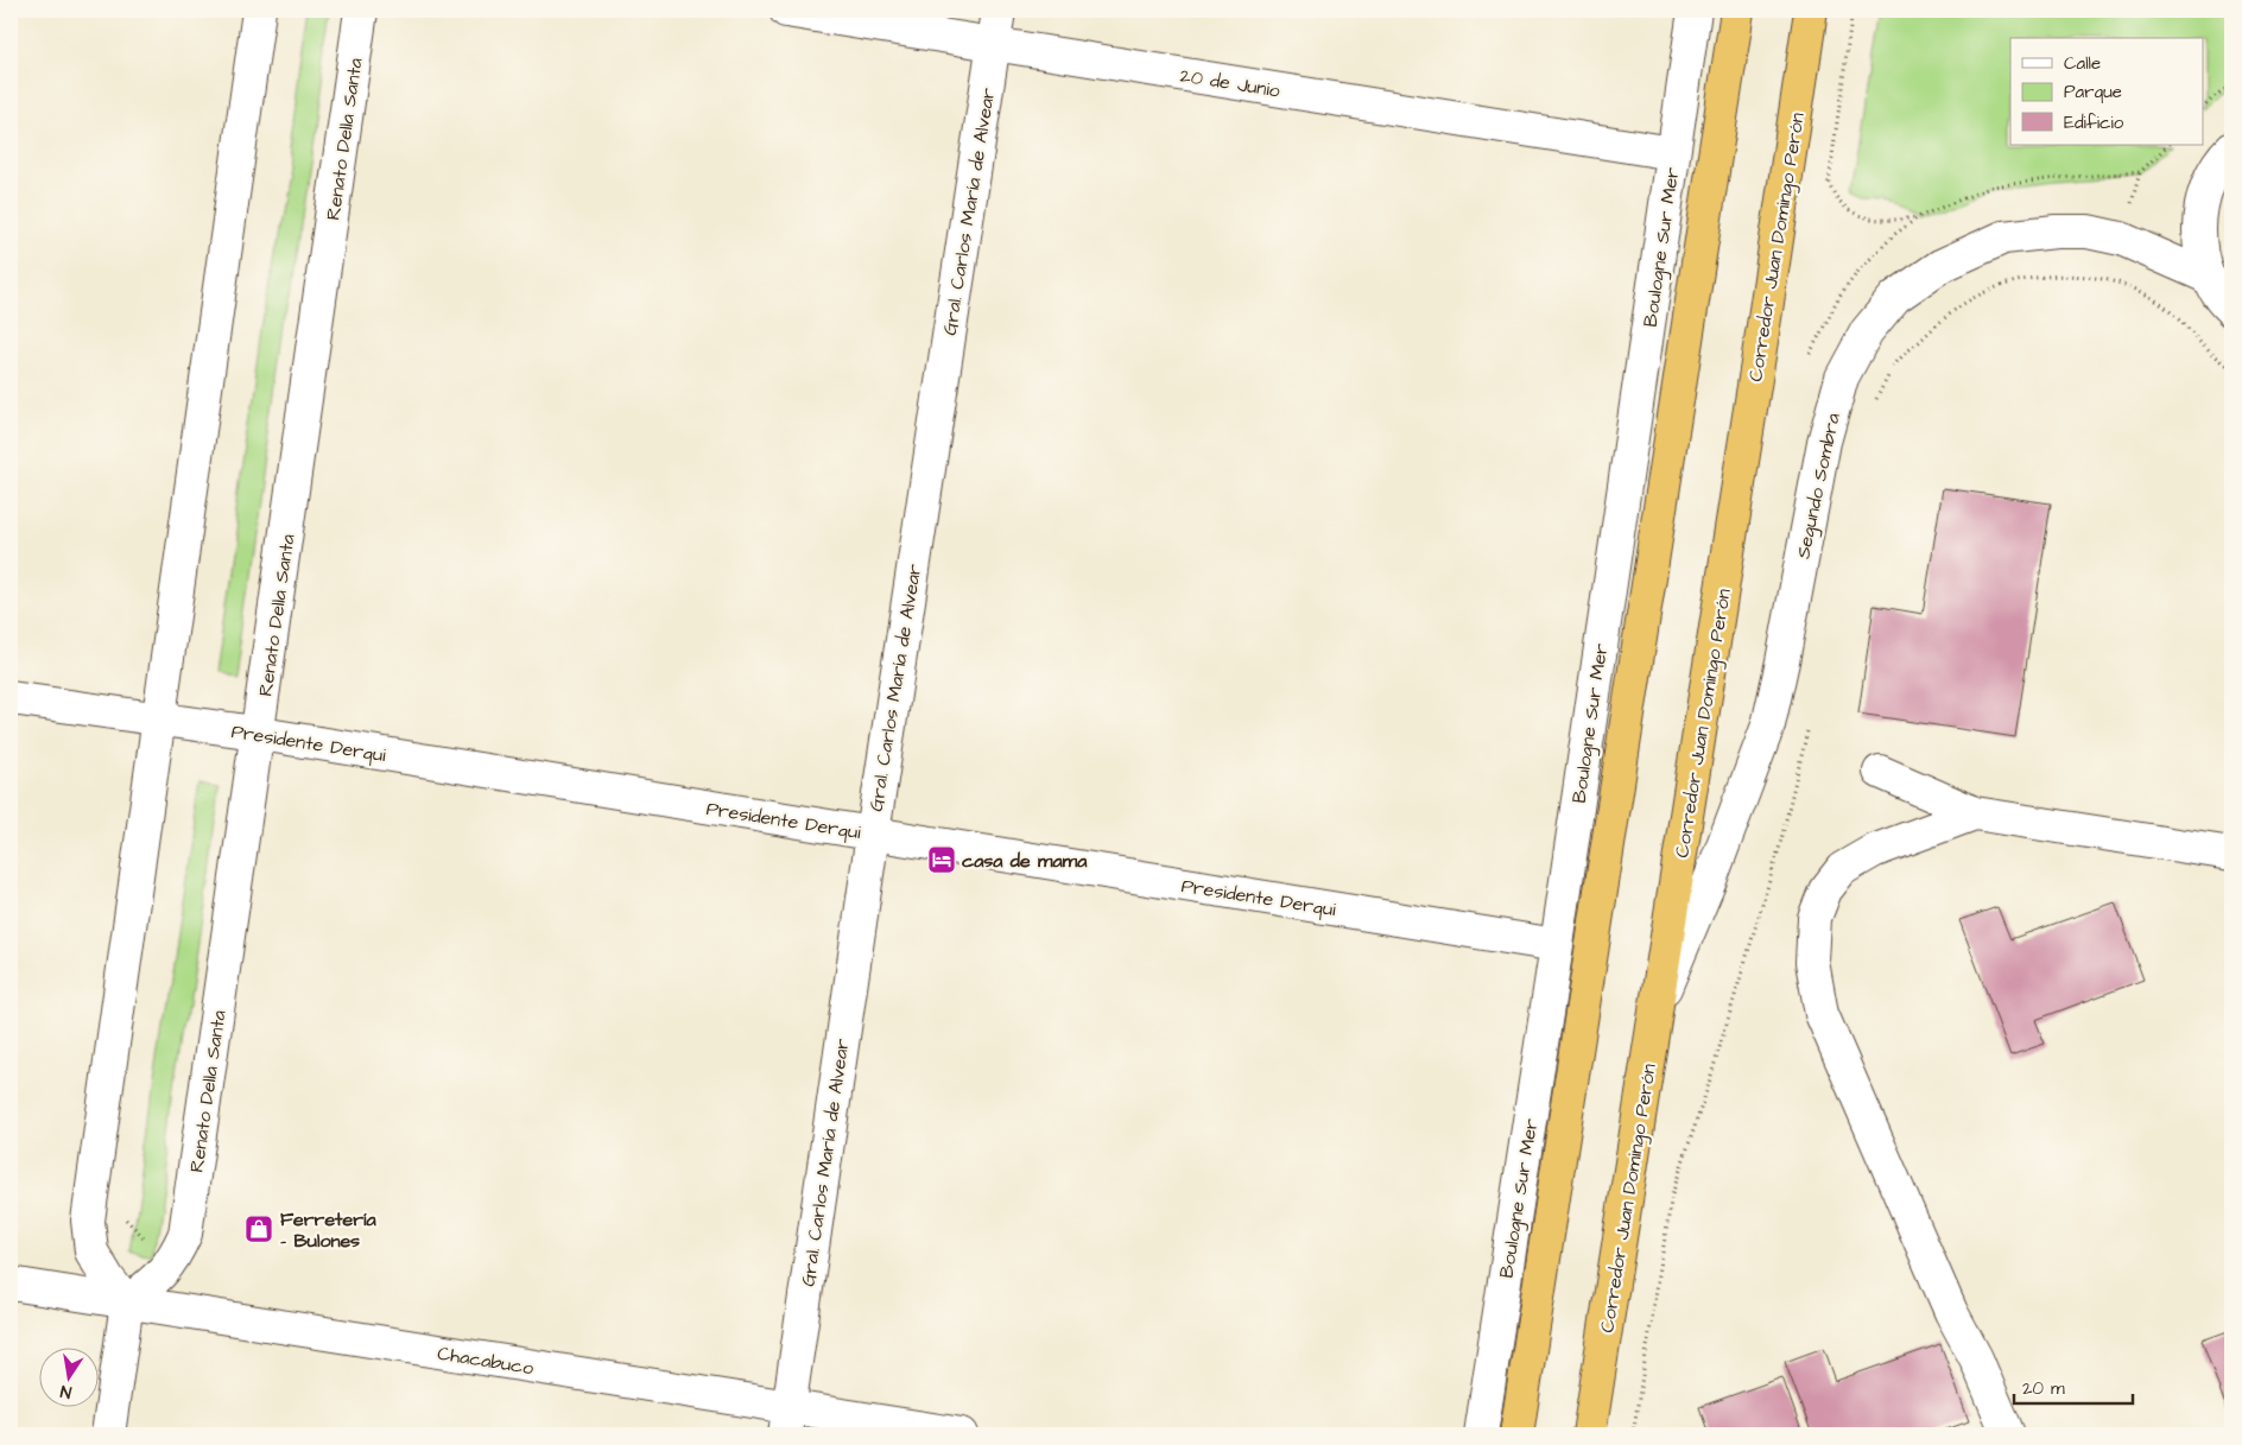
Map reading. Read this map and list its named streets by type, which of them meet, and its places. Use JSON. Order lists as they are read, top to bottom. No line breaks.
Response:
{"streets":{"highway":["Corredor Juan Domingo Perón"],"street":["20 de Junio","Renato Della Santa","Gral. Carlos María de Alvear","Boulogne Sur Mer","Segundo Sombra","Presidente Derqui","Chacabuco"]},"crossings":[["20 de Junio","Gral. Carlos María de Alvear"],["20 de Junio","Boulogne Sur Mer"],["Renato Della Santa","Presidente Derqui"],["Renato Della Santa","Chacabuco"],["Gral. Carlos María de Alvear","Presidente Derqui"],["Gral. Carlos María de Alvear","Chacabuco"],["Boulogne Sur Mer","Presidente Derqui"],["Corredor Juan Domingo Perón","Segundo Sombra"]],"places":{"hotel":["casa de mama"],"shop":["Ferretería - Bulones"]},"legend":["Calle","Parque","Edificio"],"scale_bar":"20 m","north":"bottom"}
